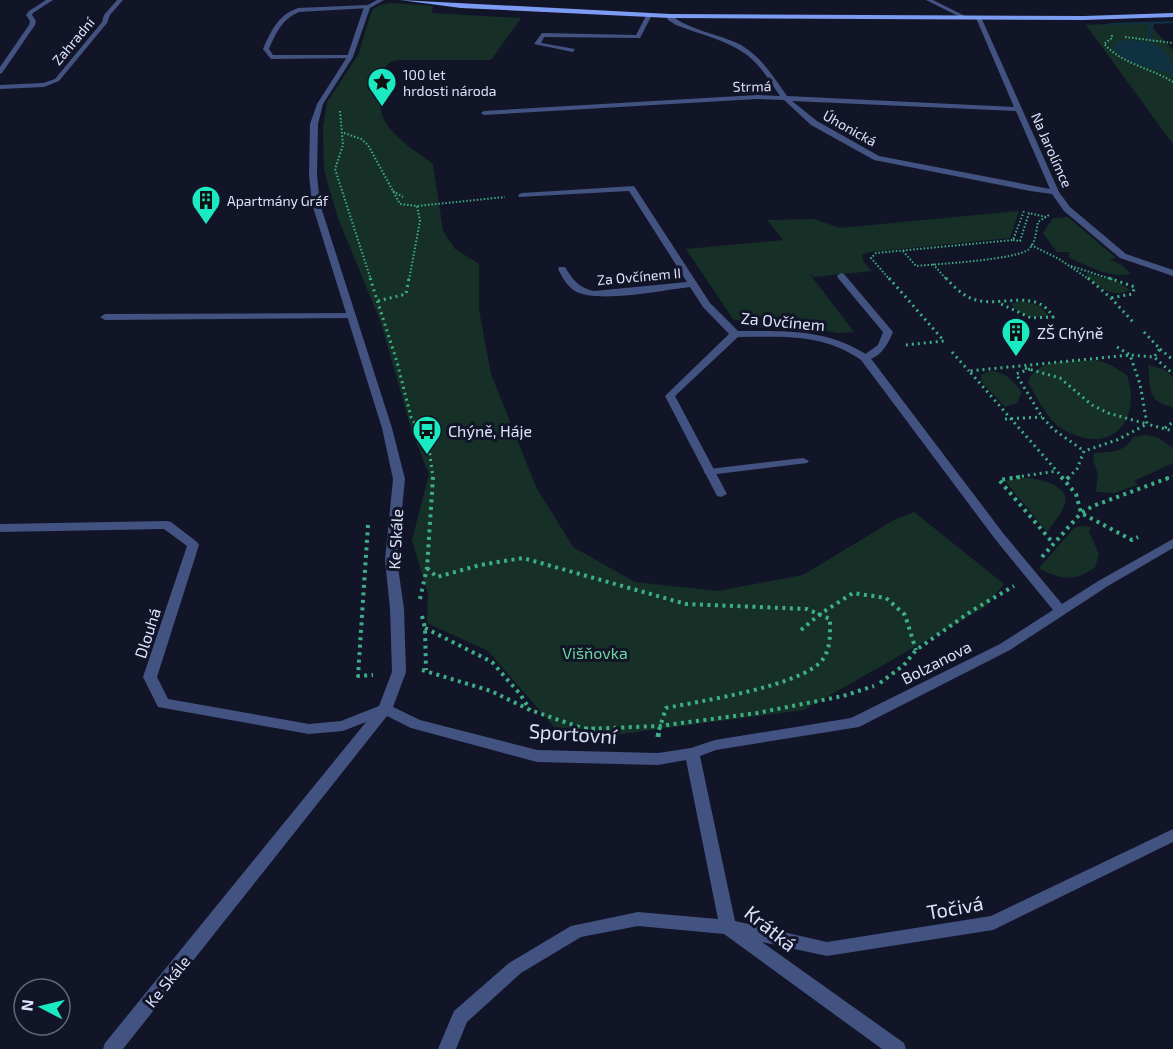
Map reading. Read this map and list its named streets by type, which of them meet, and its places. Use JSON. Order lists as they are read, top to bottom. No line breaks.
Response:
{"streets":{"street":["Zahradní","Strmá","Úhonická","Na Jarolímce","Za Ovčínem II","Za Ovčínem","Ke Skále","Dlouhá","Bolzanova","Sportovní","Točivá","Krátká"]},"crossings":[["Strmá","Úhonická"],["Strmá","Na Jarolímce"],["Úhonická","Na Jarolímce"],["Za Ovčínem II","Za Ovčínem"],["Za Ovčínem","Bolzanova"],["Ke Skále","Dlouhá"],["Ke Skále","Sportovní"],["Dlouhá","Sportovní"],["Bolzanova","Sportovní"],["Bolzanova","Krátká"],["Sportovní","Krátká"],["Točivá","Krátká"]],"parks":["Višňovka"],"places":{"place":["100 let hrdosti národa"],"building":["Apartmány Gráf","ZŠ Chýně"],"bus stop":["Chýně, Háje"]},"north":"left"}
